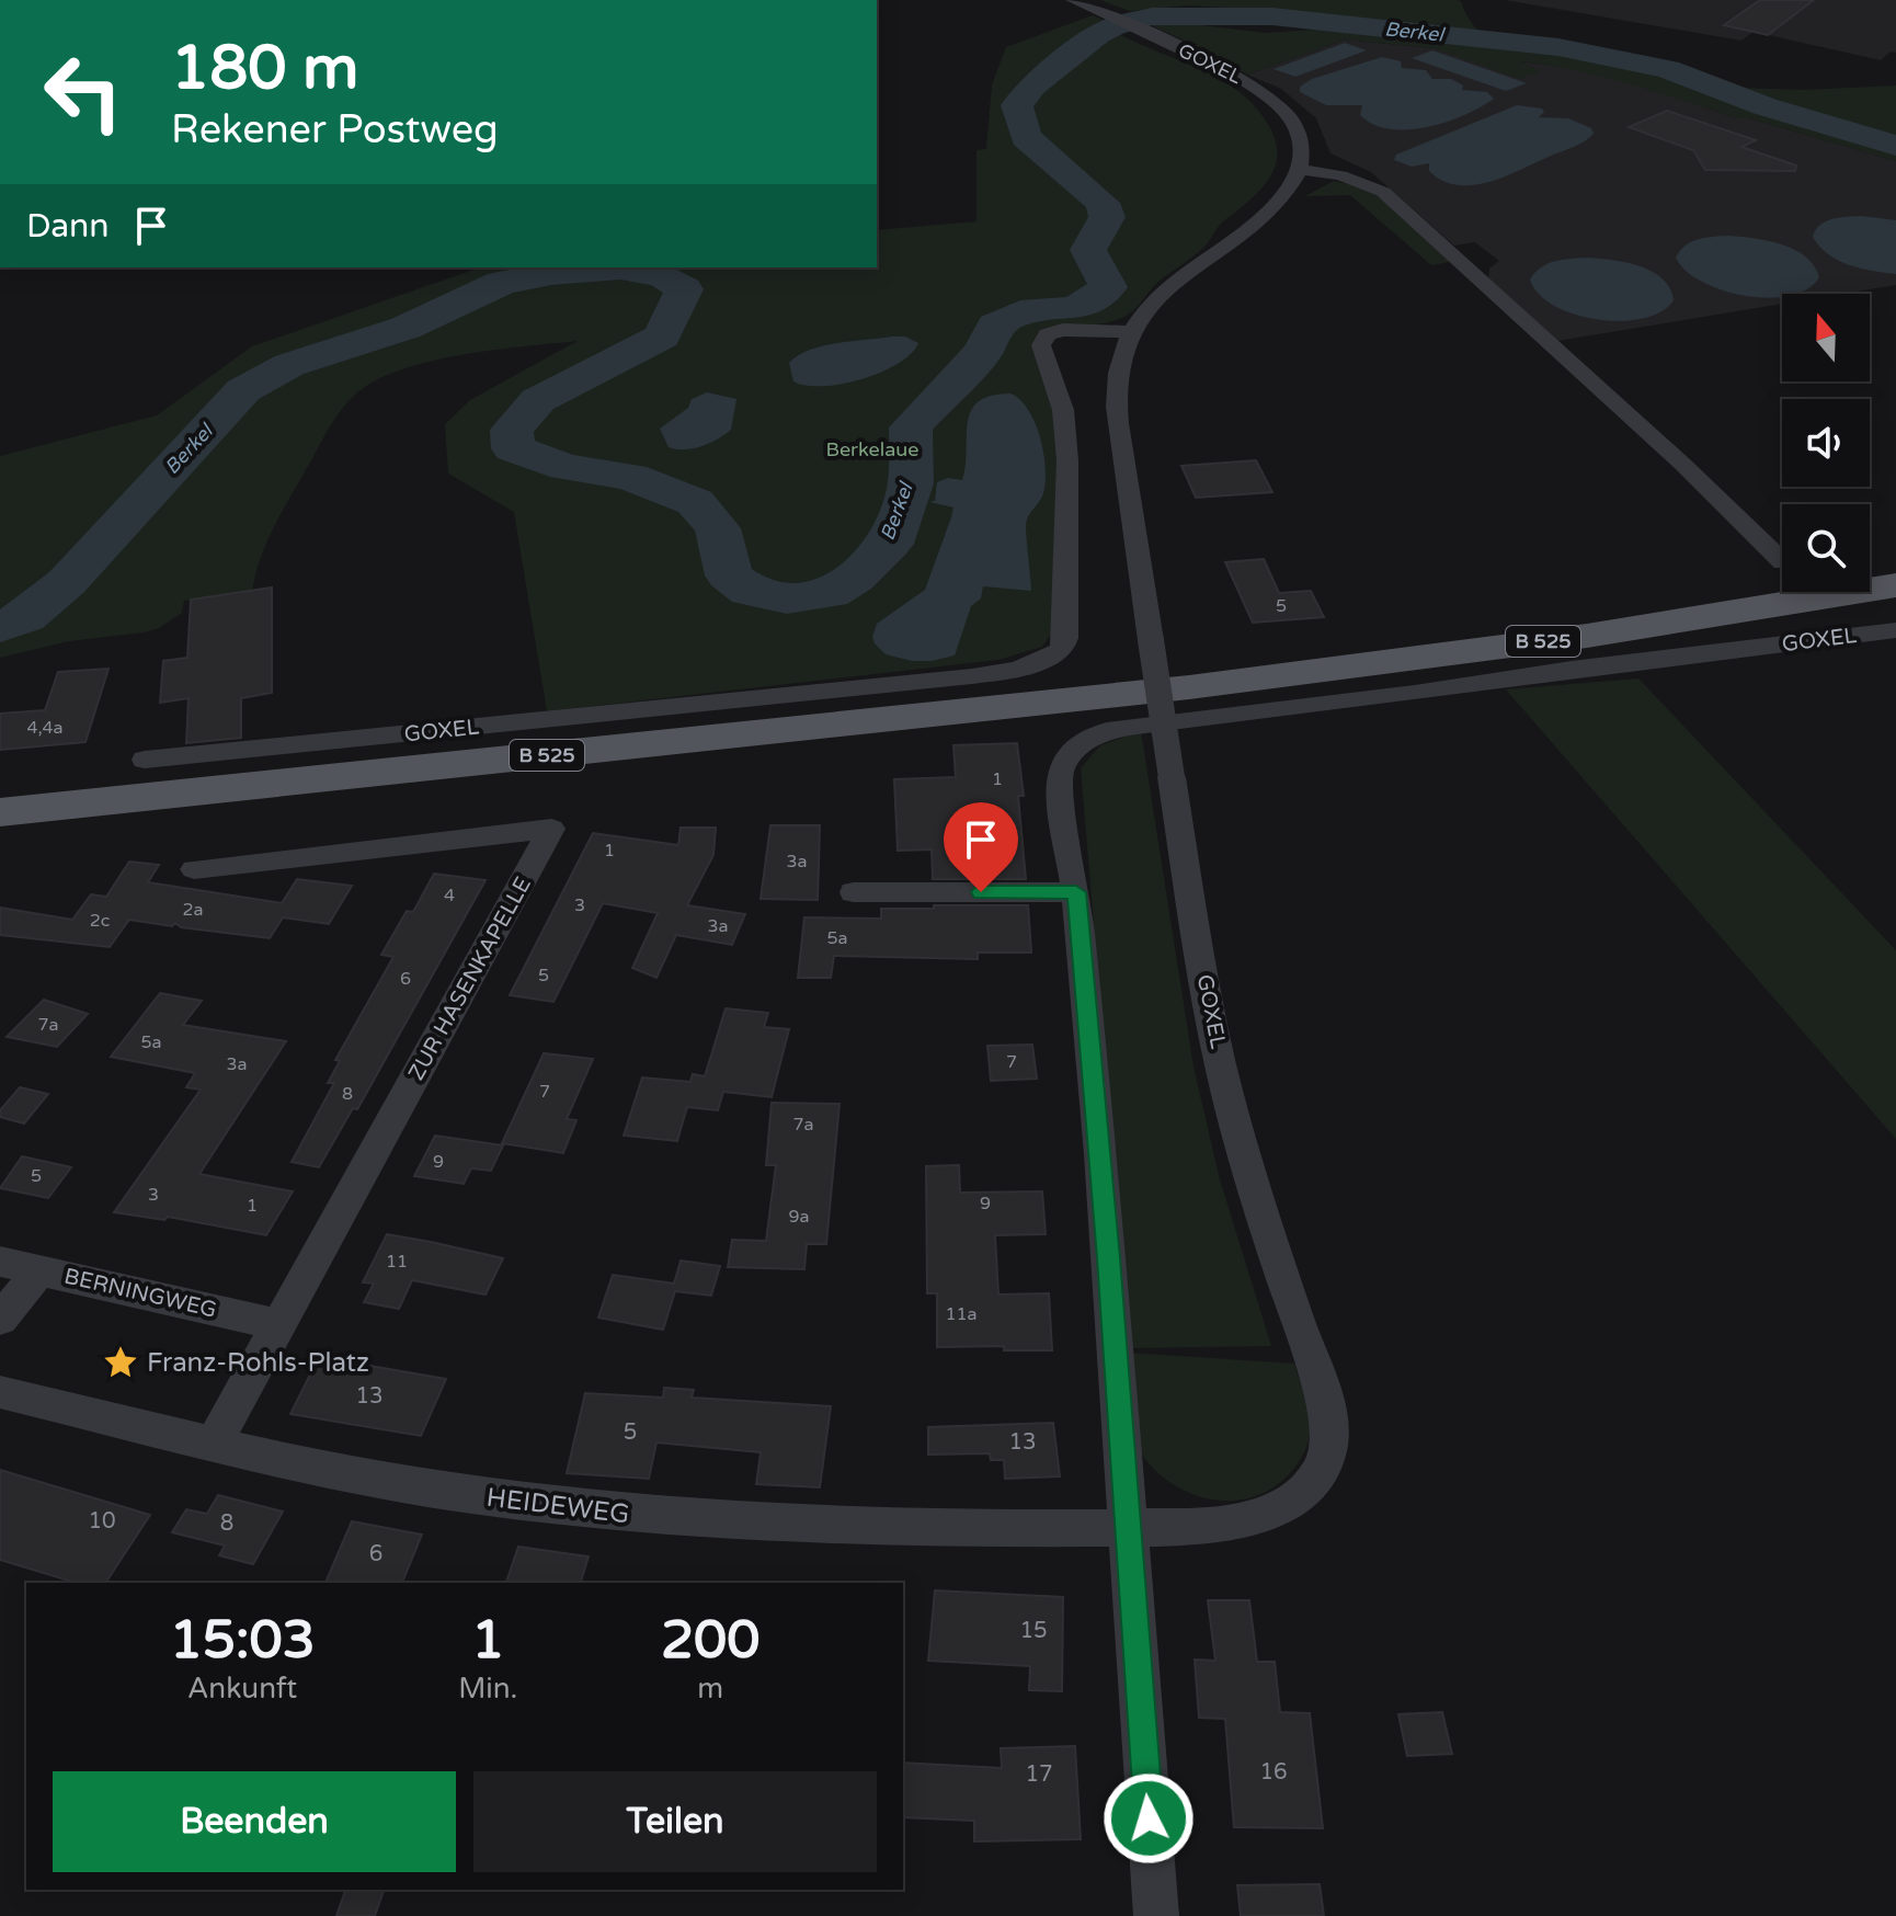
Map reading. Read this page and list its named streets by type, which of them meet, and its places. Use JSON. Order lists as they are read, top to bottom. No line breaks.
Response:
{"streets":{"main road":["B 525"],"street":["GOXEL","ZUR HASENKAPELLE","BERNINGWEG","HEIDEWEG"]},"crossings":[["GOXEL","HEIDEWEG"],["ZUR HASENKAPELLE","BERNINGWEG"],["ZUR HASENKAPELLE","HEIDEWEG"]],"water":["Berkel"],"parks":["Berkelaue"],"places":{"place":["Franz-Rohls-Platz"]},"house_numbers":["5","4,4a","1","1","3a","4","3","2a","2c","3a","5a","5","6","7a","5a","7","3a","7","8","7a","9","5","3","9","1","9a","11","11a","13","5","13","10","8","6","15","16","17"],"north":"top","page":{"turn":["180 m","Rekener Postweg"],"then":"Dann","eta":["15:03","Ankunft","1","Min.","200","m"],"buttons":["Beenden","Teilen"]}}
